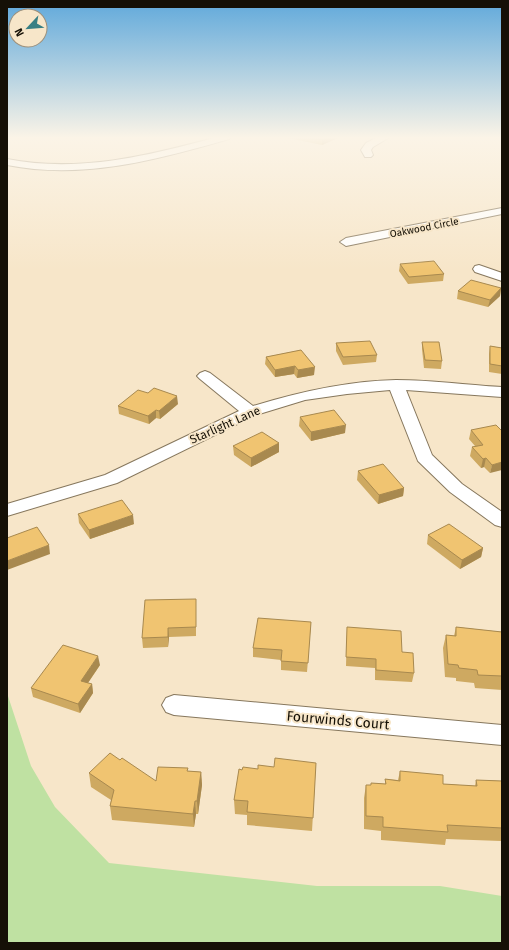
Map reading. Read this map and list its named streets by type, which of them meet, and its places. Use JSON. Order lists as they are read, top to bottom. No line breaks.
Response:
{"streets":{"street":["Oakwood Circle","Starlight Lane","Fourwinds Court"]},"north":"bottom left"}
